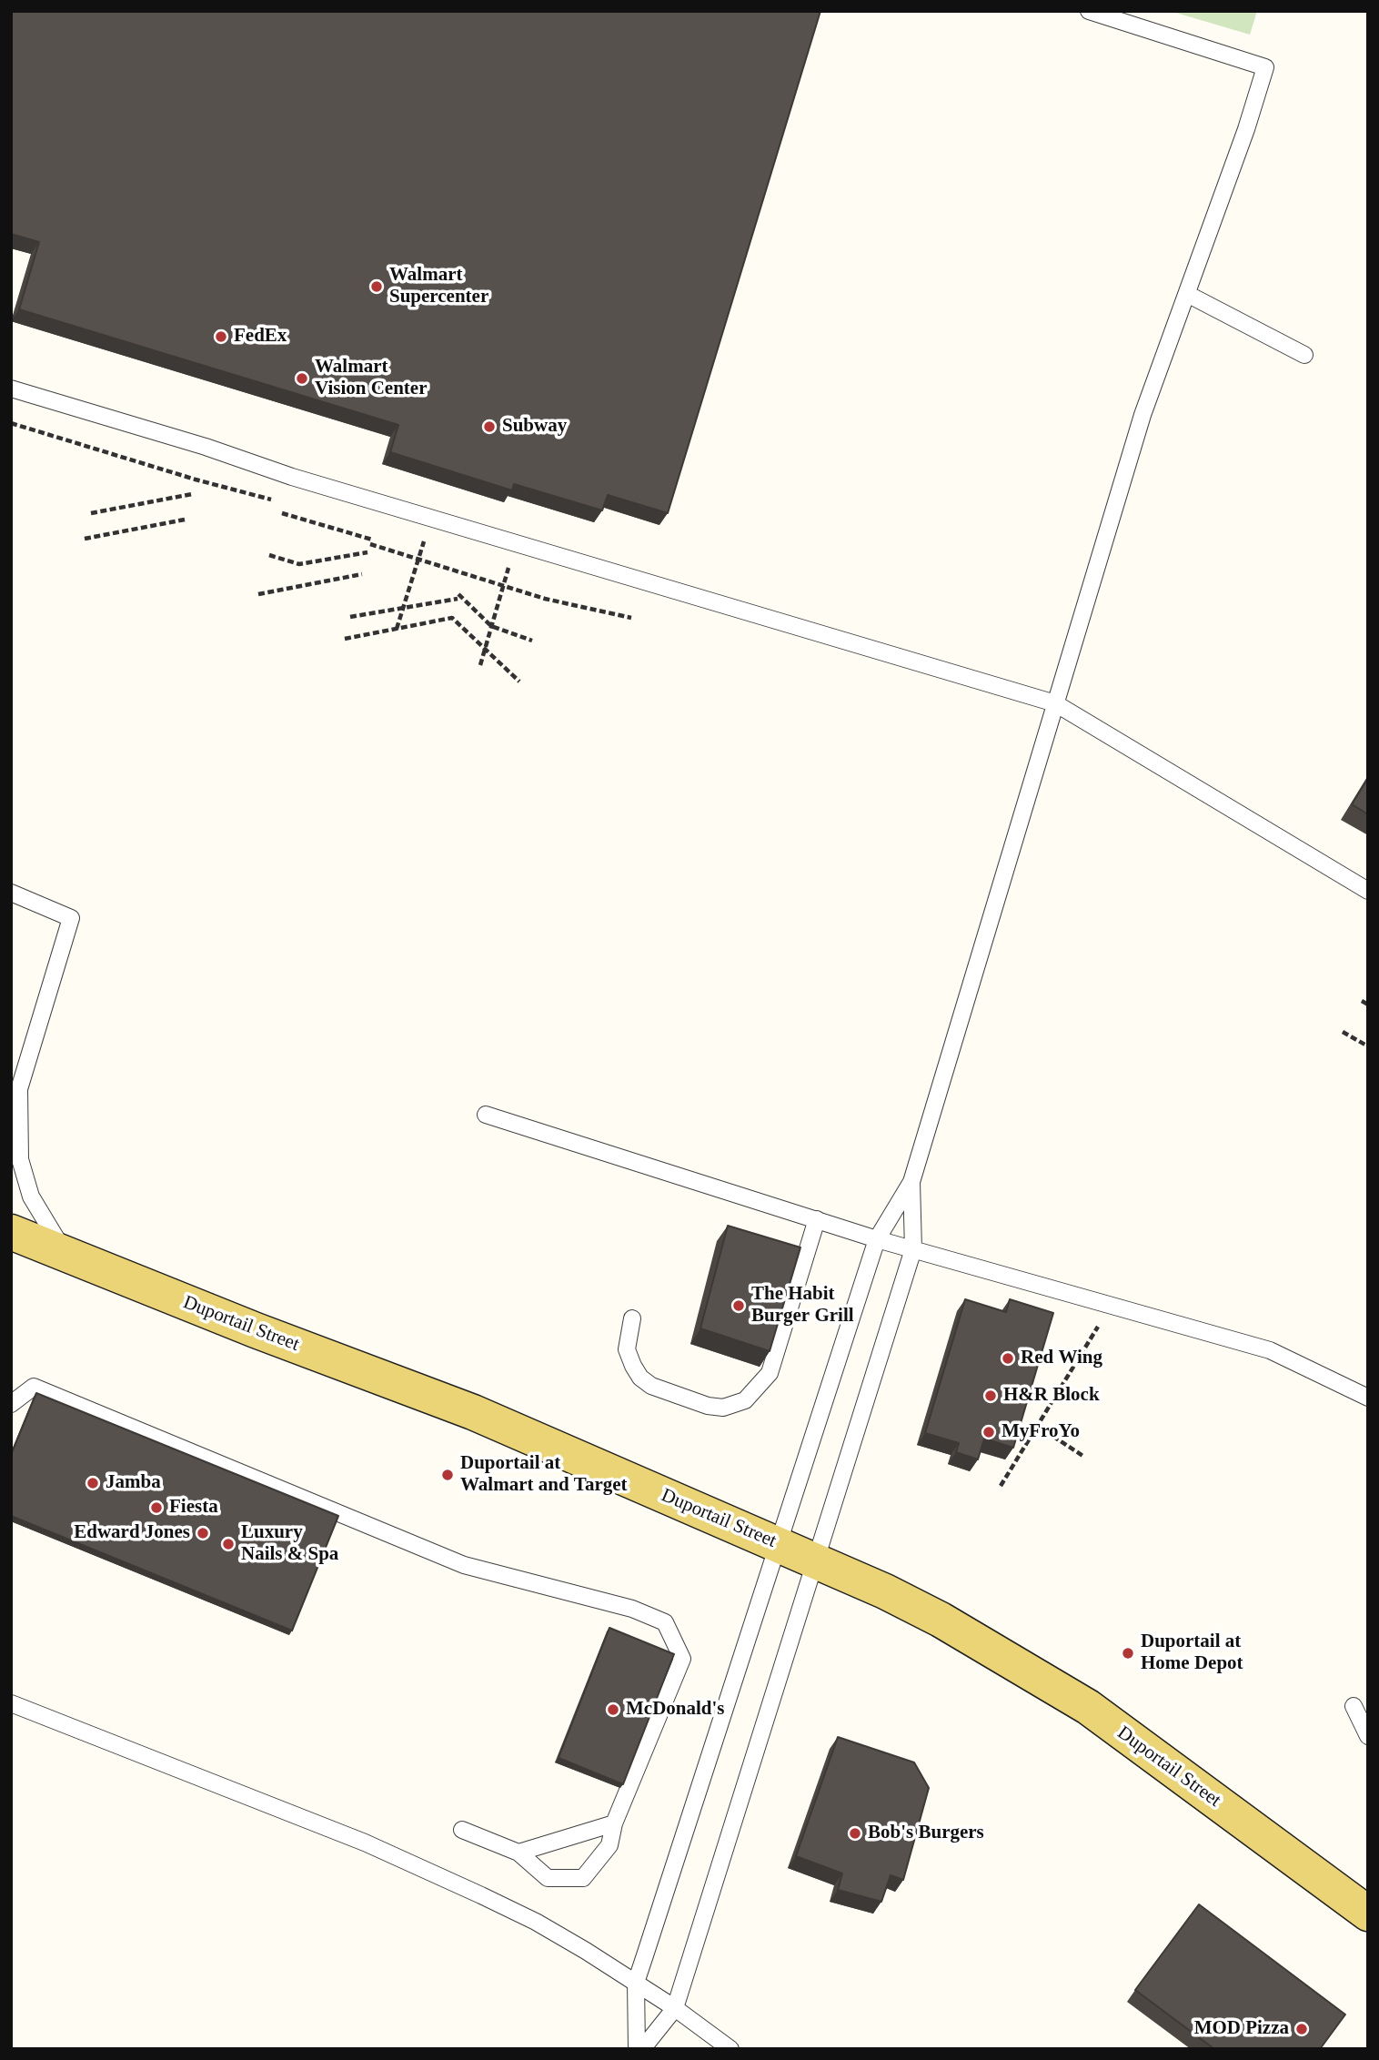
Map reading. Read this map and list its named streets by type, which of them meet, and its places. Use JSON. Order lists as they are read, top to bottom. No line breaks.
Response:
{"streets":{"main road":["Duportail Street"]},"places":["Walmart Supercenter","FedEx","Walmart Vision Center","Subway","The Habit Burger Grill","Red Wing","H&R Block","MyFroYo","Duportail at Walmart and Target","Jamba","Fiesta","Edward Jones","Luxury Nails & Spa","Duportail at Home Depot","McDonald's","Bob's Burgers","MOD Pizza"]}
